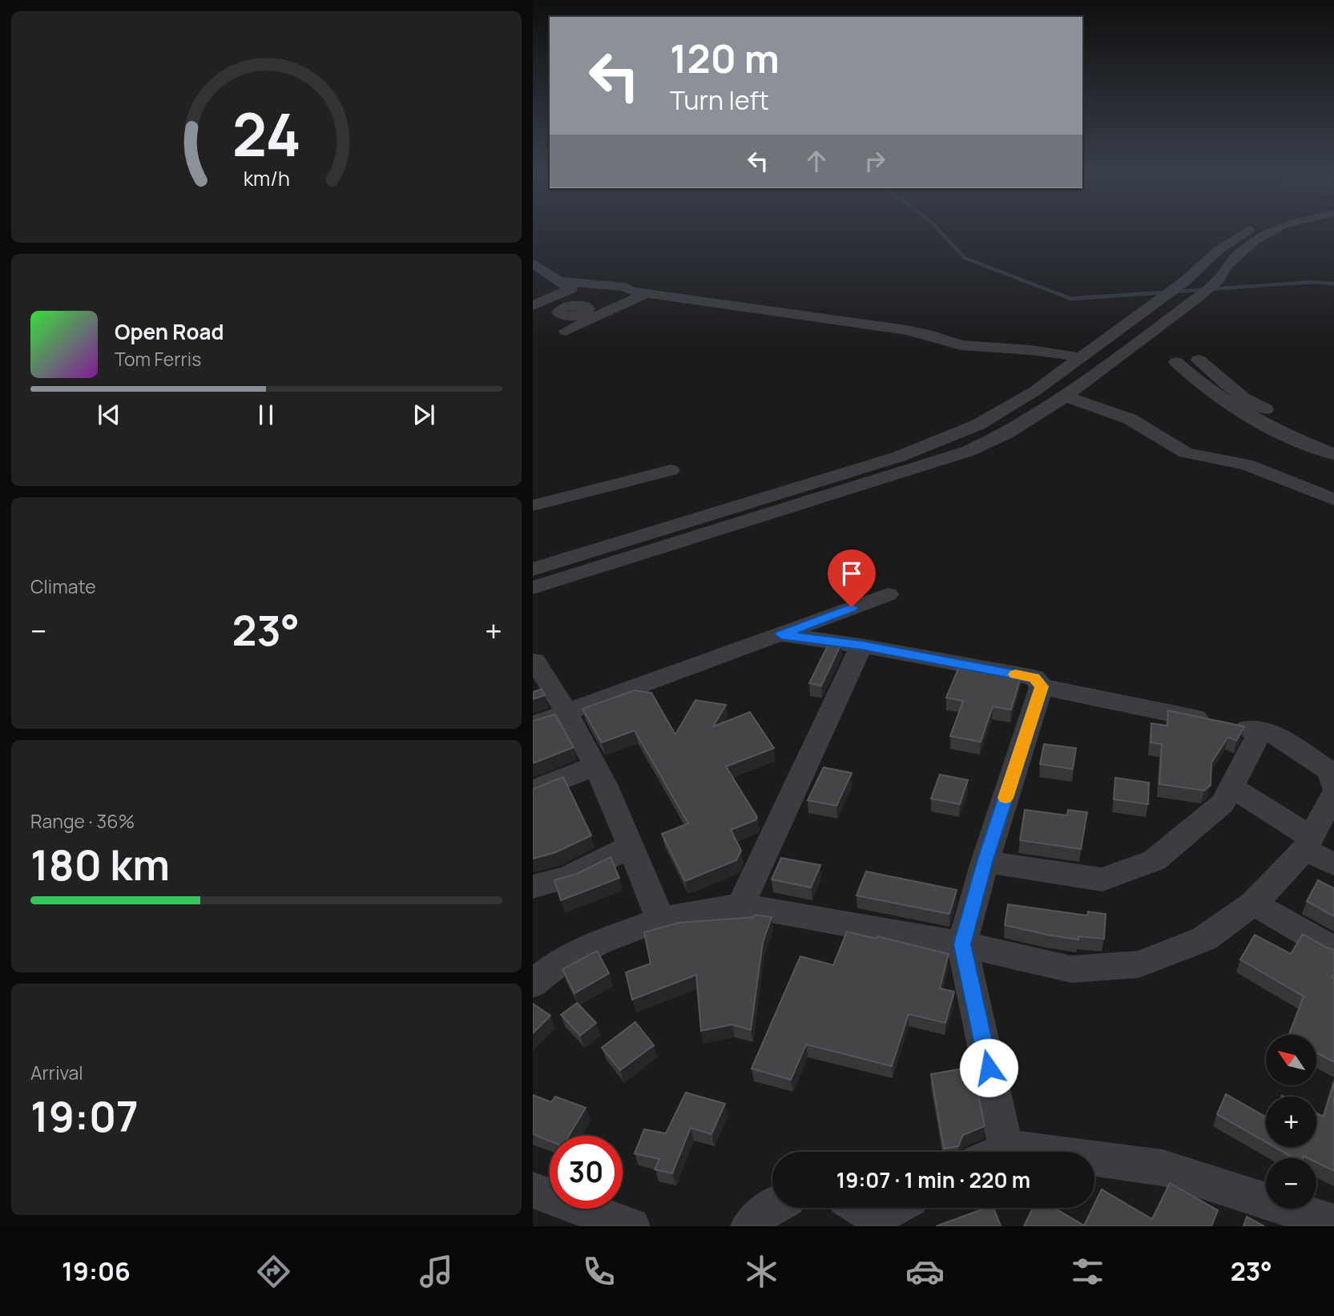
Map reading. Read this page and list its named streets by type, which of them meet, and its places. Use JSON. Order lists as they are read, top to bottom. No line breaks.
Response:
{"north":"top left","page":{"turn":["120 m","Turn left"],"song":["Open Road","Tom Ferris"],"tile":["Climate",["Range · 36%","180 km"],["Arrival","19:07"]],"heat":["−","23°","+"],"map_buttons":["+","−"],"limit":"30","trip":"19:07 · 1 min · 220 m","tabs":["19:06","23°"],"gauge":["24","km/h"]}}
